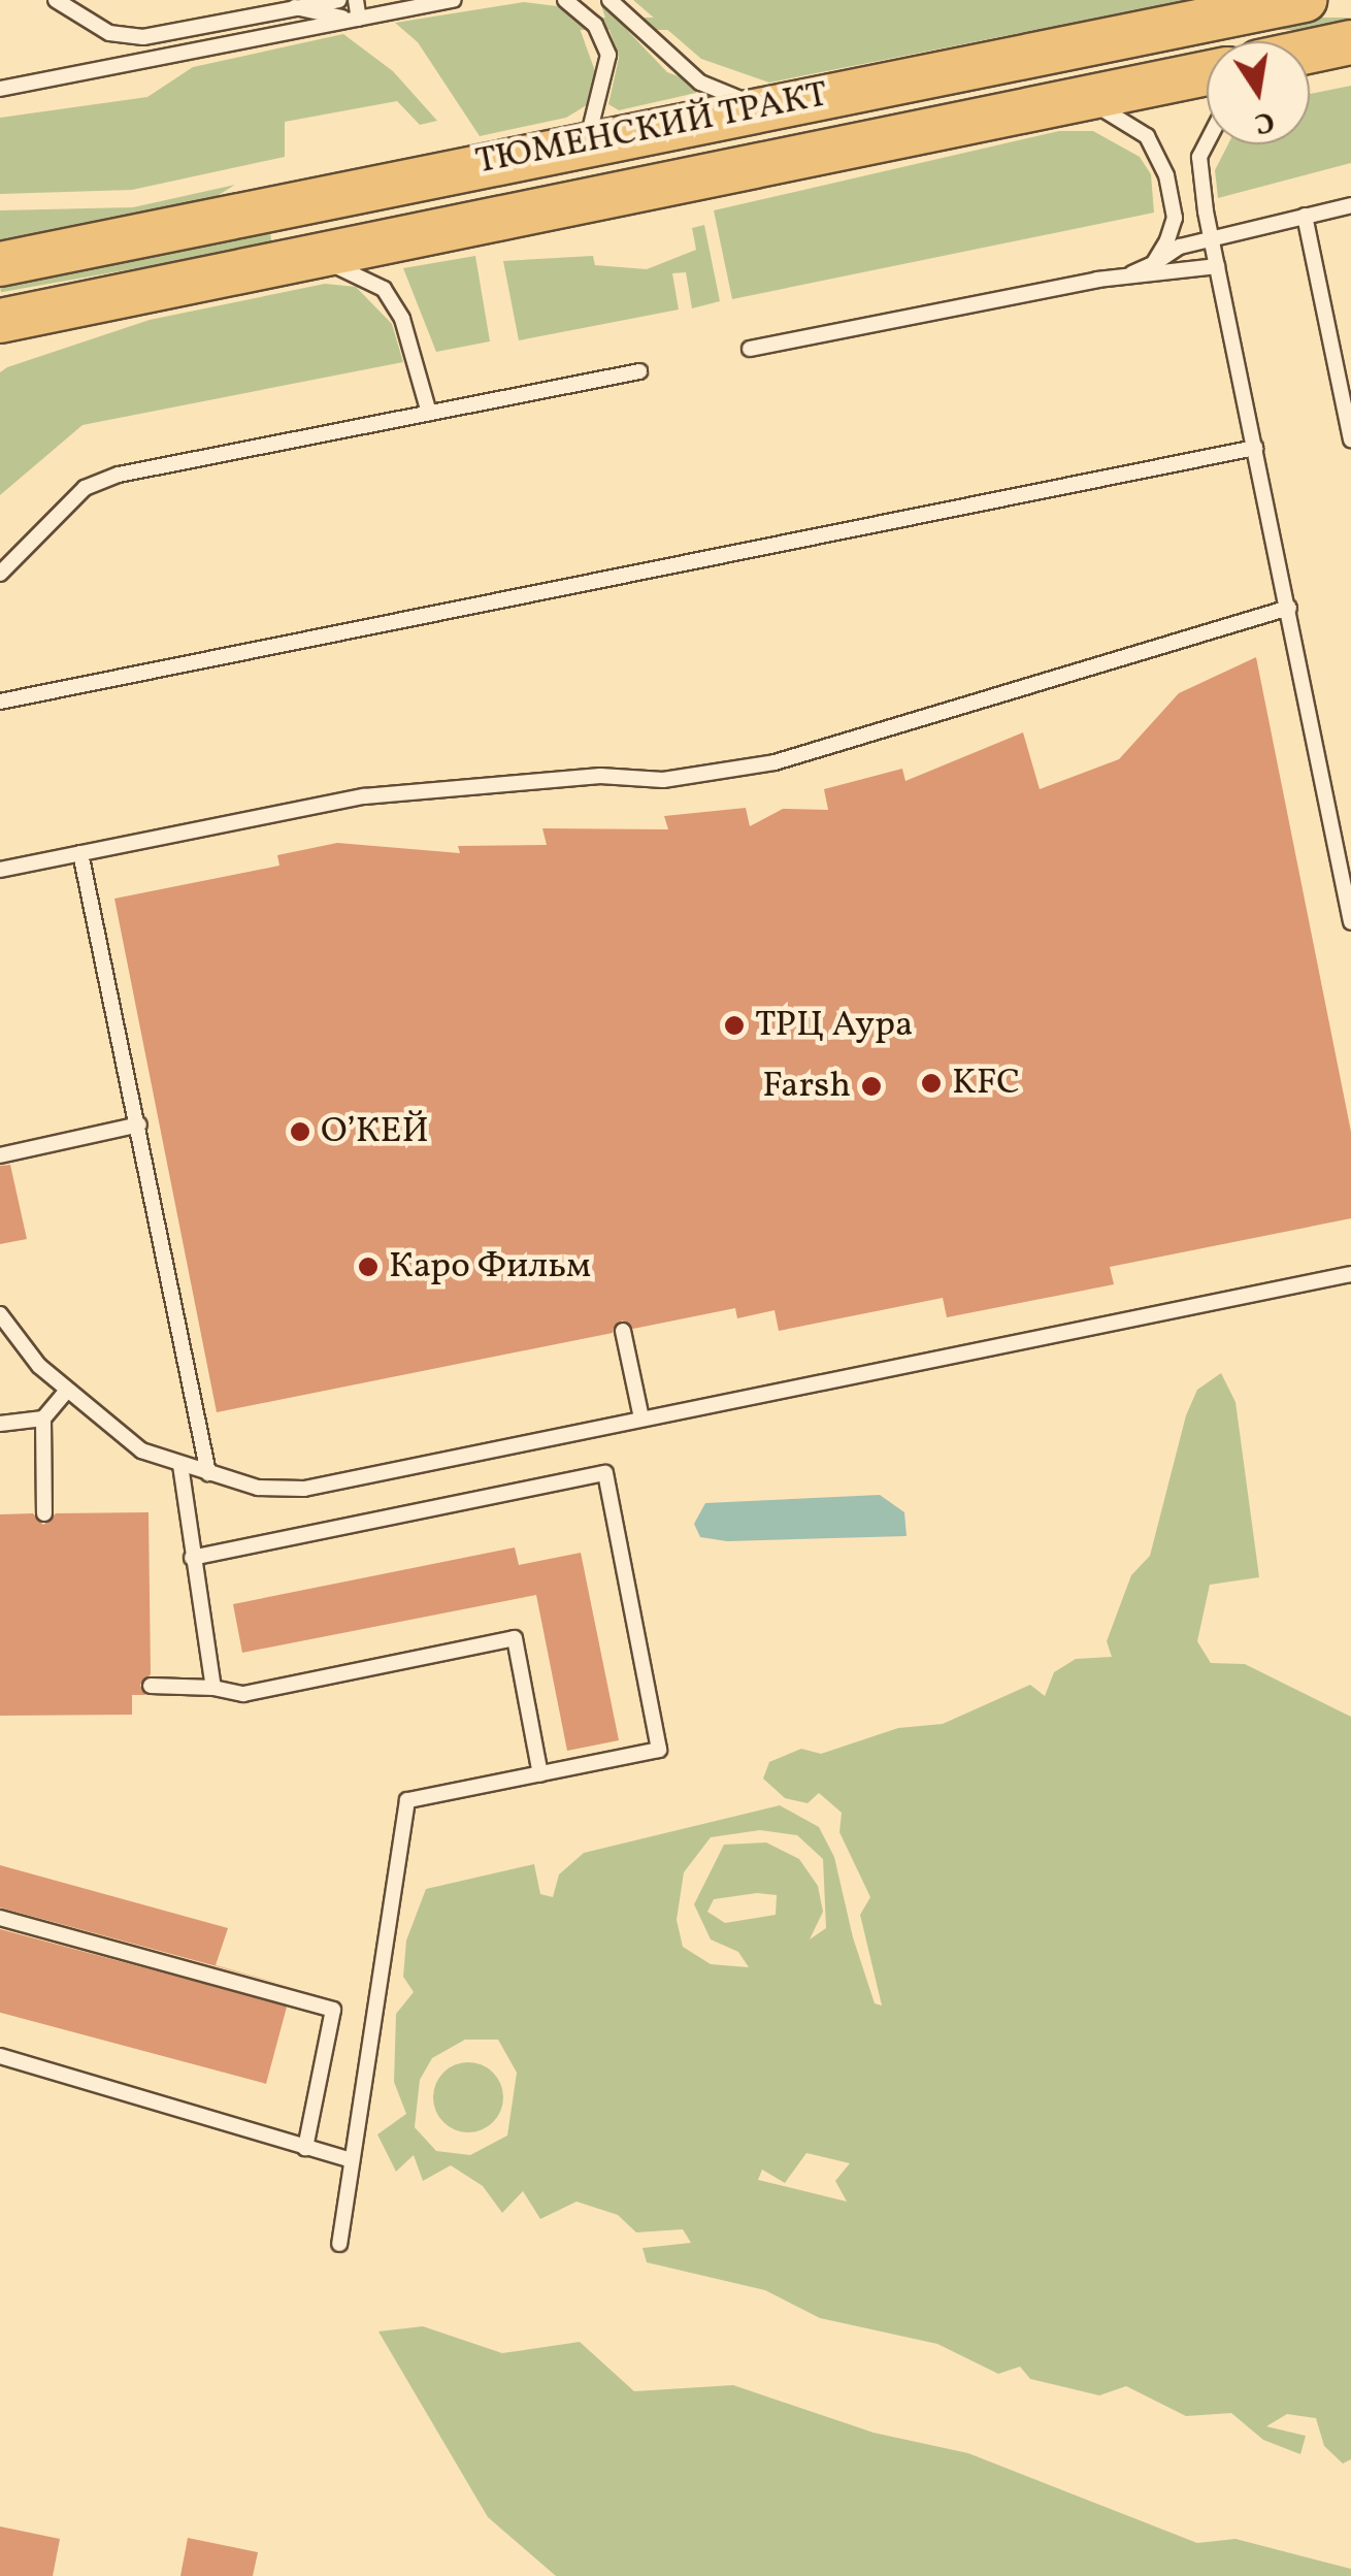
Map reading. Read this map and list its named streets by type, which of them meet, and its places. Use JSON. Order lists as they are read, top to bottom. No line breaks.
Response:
{"streets":{"main road":["ТЮМЕНСКИЙ ТРАКТ"]},"places":["ТРЦ Аура","KFC","Farsh","О’КЕЙ","Каро Фильм"],"north":"bottom"}
